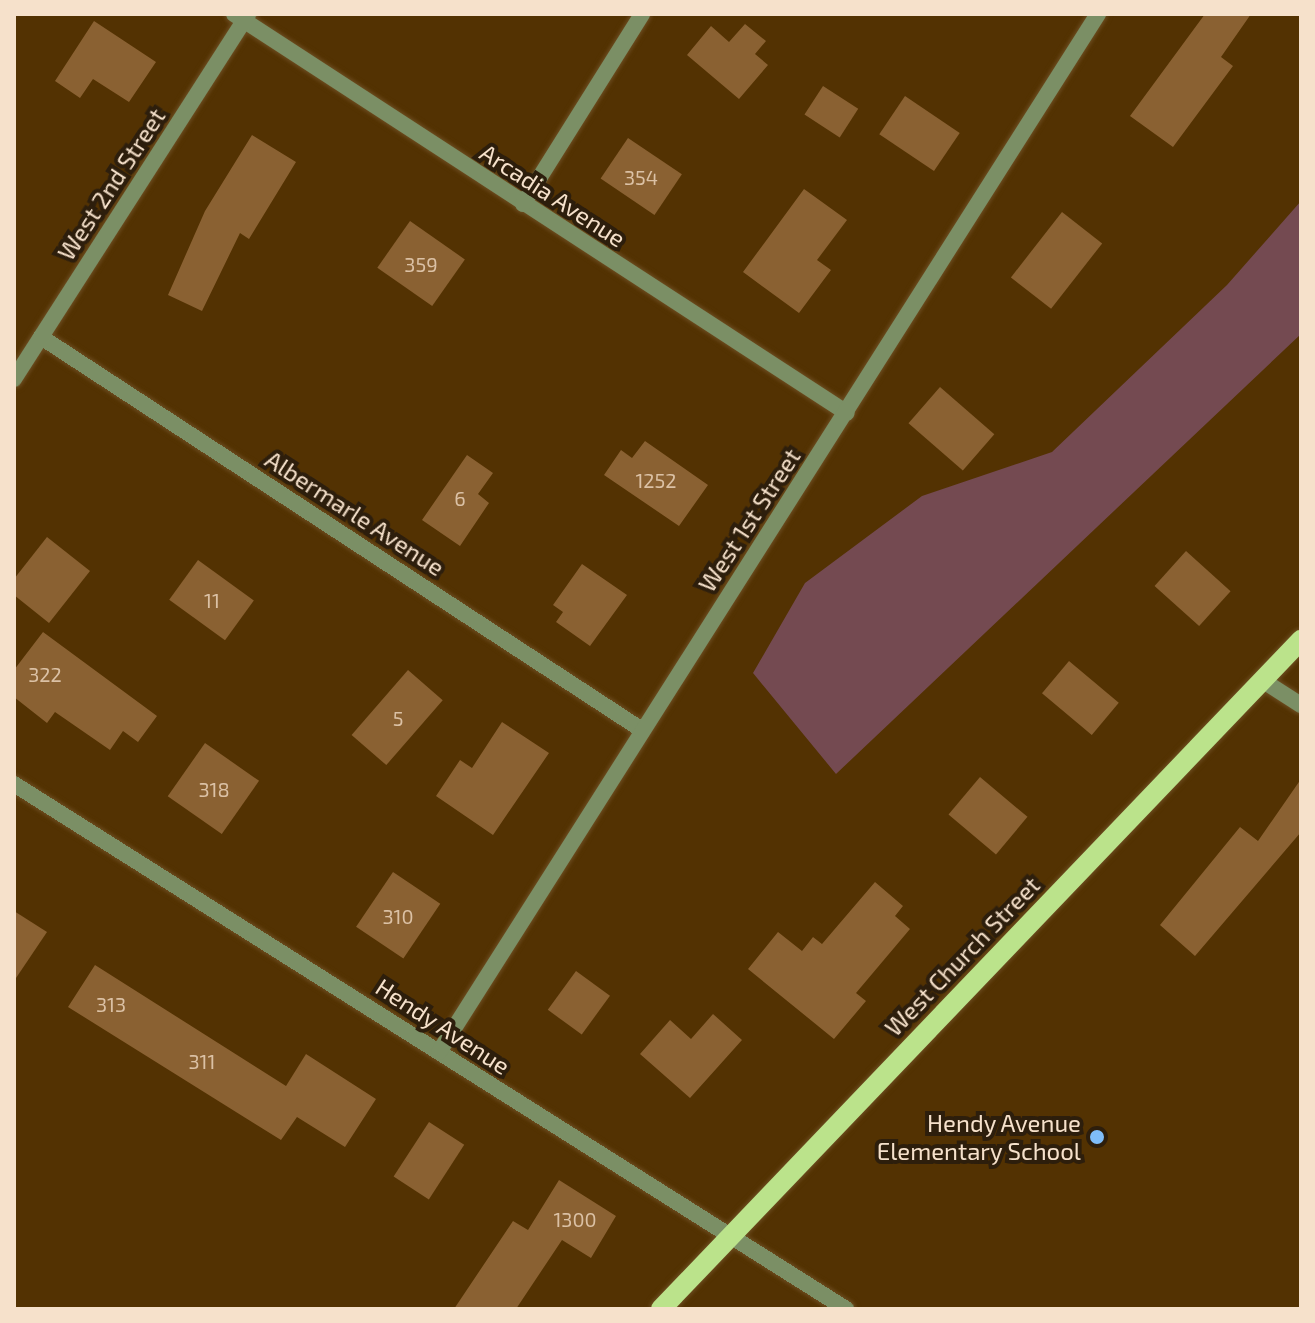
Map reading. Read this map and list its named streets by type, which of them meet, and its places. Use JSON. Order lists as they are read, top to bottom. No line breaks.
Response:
{"streets":{"main road":["West Church Street"],"street":["West 2nd Street","Arcadia Avenue","Albermarle Avenue","West 1st Street","Hendy Avenue"]},"crossings":[["West 2nd Street","Arcadia Avenue"],["West 2nd Street","Albermarle Avenue"],["Arcadia Avenue","West 1st Street"],["Albermarle Avenue","West 1st Street"],["West 1st Street","Hendy Avenue"],["West Church Street","Hendy Avenue"]],"places":["Hendy Avenue Elementary School"],"house_numbers":["354","359","1252","6","11","322","5","318","310","313","311","1300"]}
